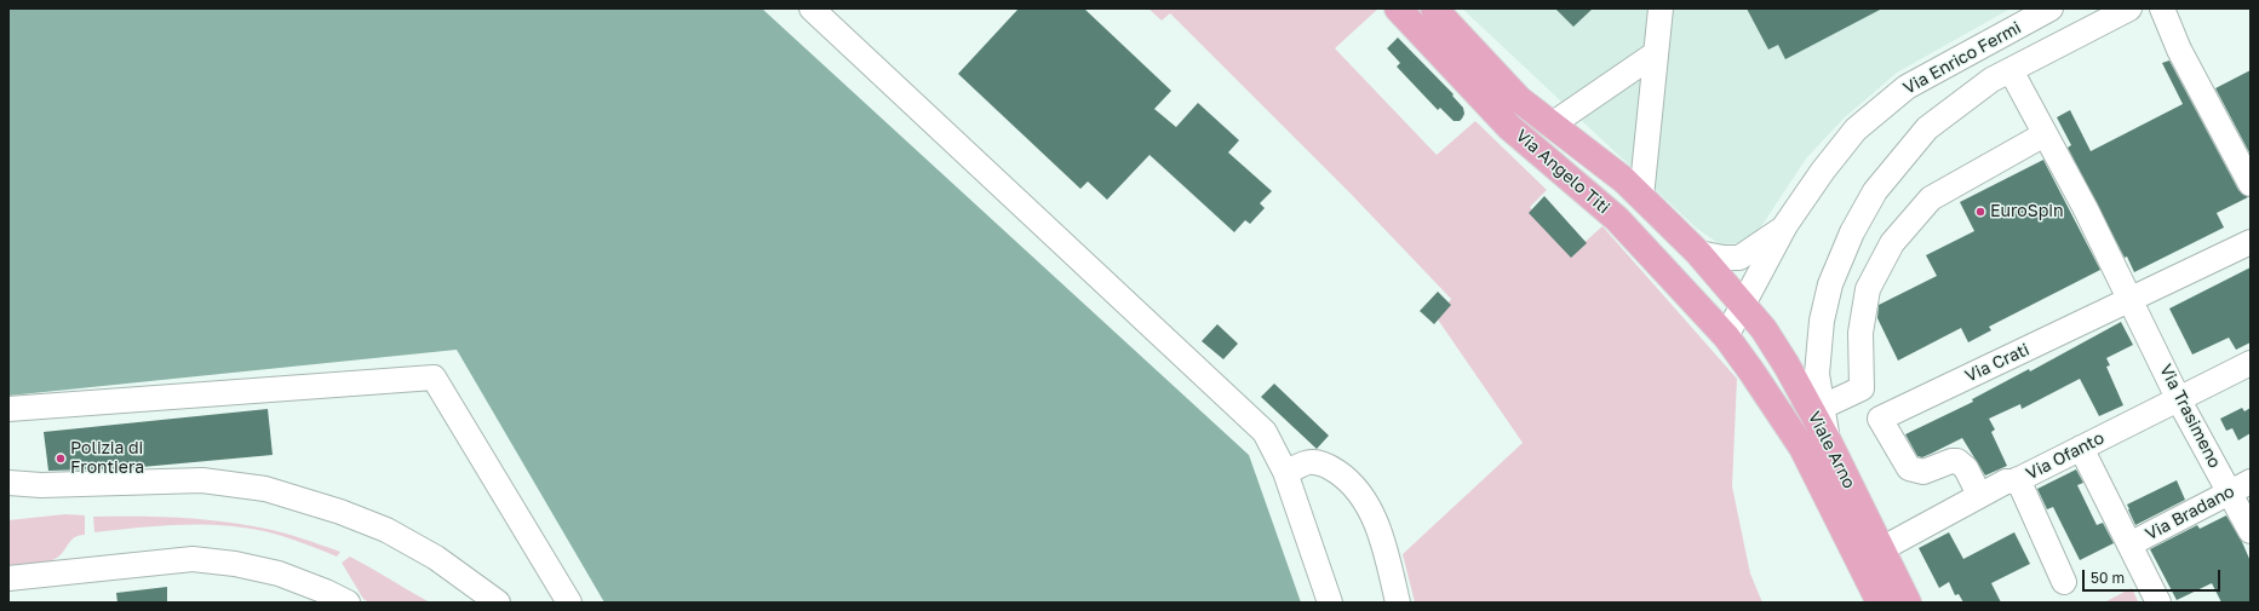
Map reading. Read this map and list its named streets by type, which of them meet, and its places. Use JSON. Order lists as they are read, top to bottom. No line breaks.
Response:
{"streets":{"main road":["Via Angelo Titi","Viale Arno"],"street":["Via Enrico Fermi","Via Crati","Via Trasimeno","Via Ofanto","Via Bradano"]},"crossings":[["Via Enrico Fermi","Via Angelo Titi"],["Via Enrico Fermi","Via Trasimeno"],["Via Enrico Fermi","Viale Arno"],["Via Angelo Titi","Viale Arno"],["Via Crati","Via Trasimeno"],["Via Crati","Via Ofanto"],["Via Trasimeno","Via Ofanto"],["Via Trasimeno","Via Bradano"],["Viale Arno","Via Ofanto"]],"places":["EuroSpin","Polizia di Frontiera"],"scale_bar":"50 m"}
